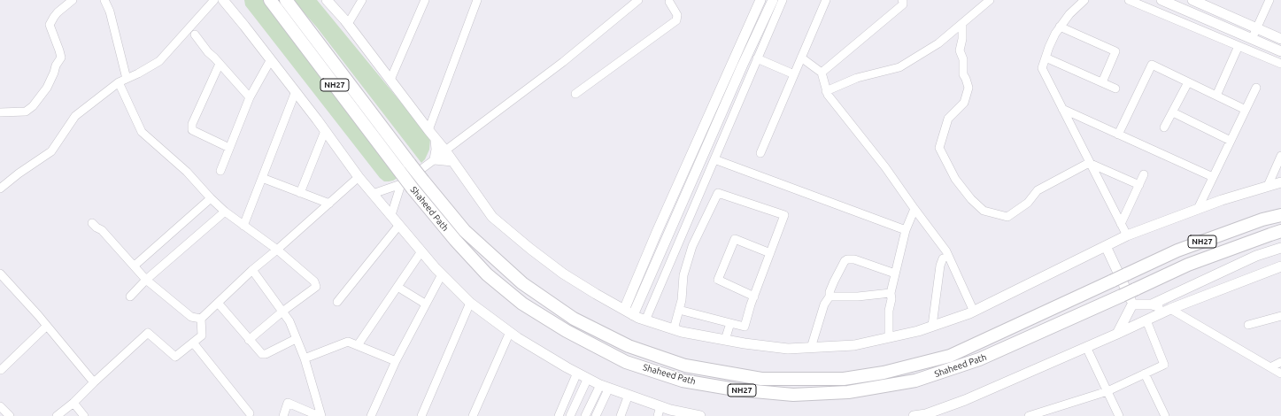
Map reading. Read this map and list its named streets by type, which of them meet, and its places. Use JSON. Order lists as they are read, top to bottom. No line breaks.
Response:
{"streets":{"highway":["NH27","Shaheed Path"]}}
